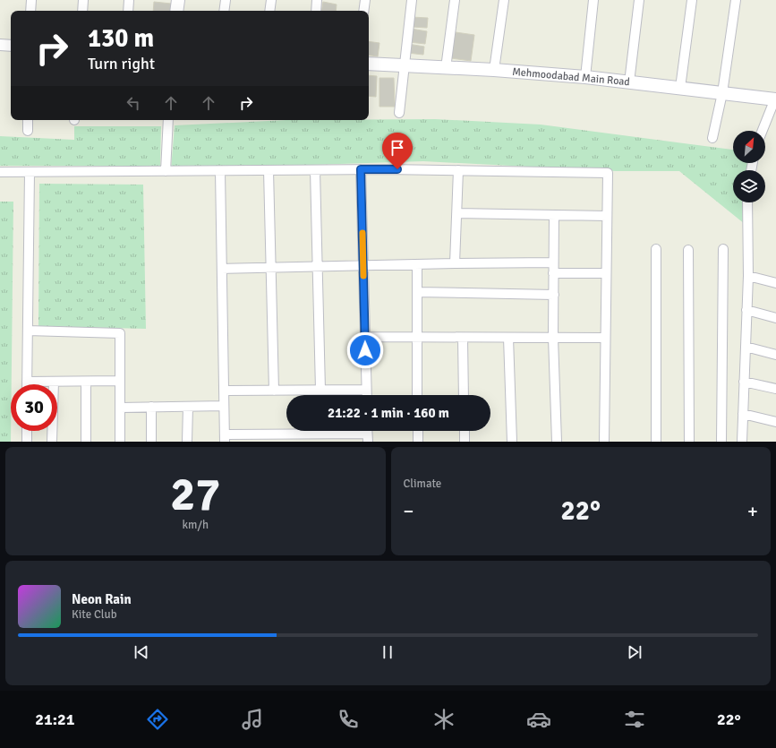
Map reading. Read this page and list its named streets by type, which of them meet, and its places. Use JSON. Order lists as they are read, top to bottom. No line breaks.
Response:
{"streets":{"main road":["Mehmoodabad Main Road"]},"north":"top right","page":{"turn":["130 m","Turn right"],"limit":"30","trip":"21:22 · 1 min · 160 m","tile":[["27","km/h"],"Climate"],"heat":["−","22°","+"],"song":["Neon Rain","Kite Club"],"tabs":["21:21","22°"]}}
